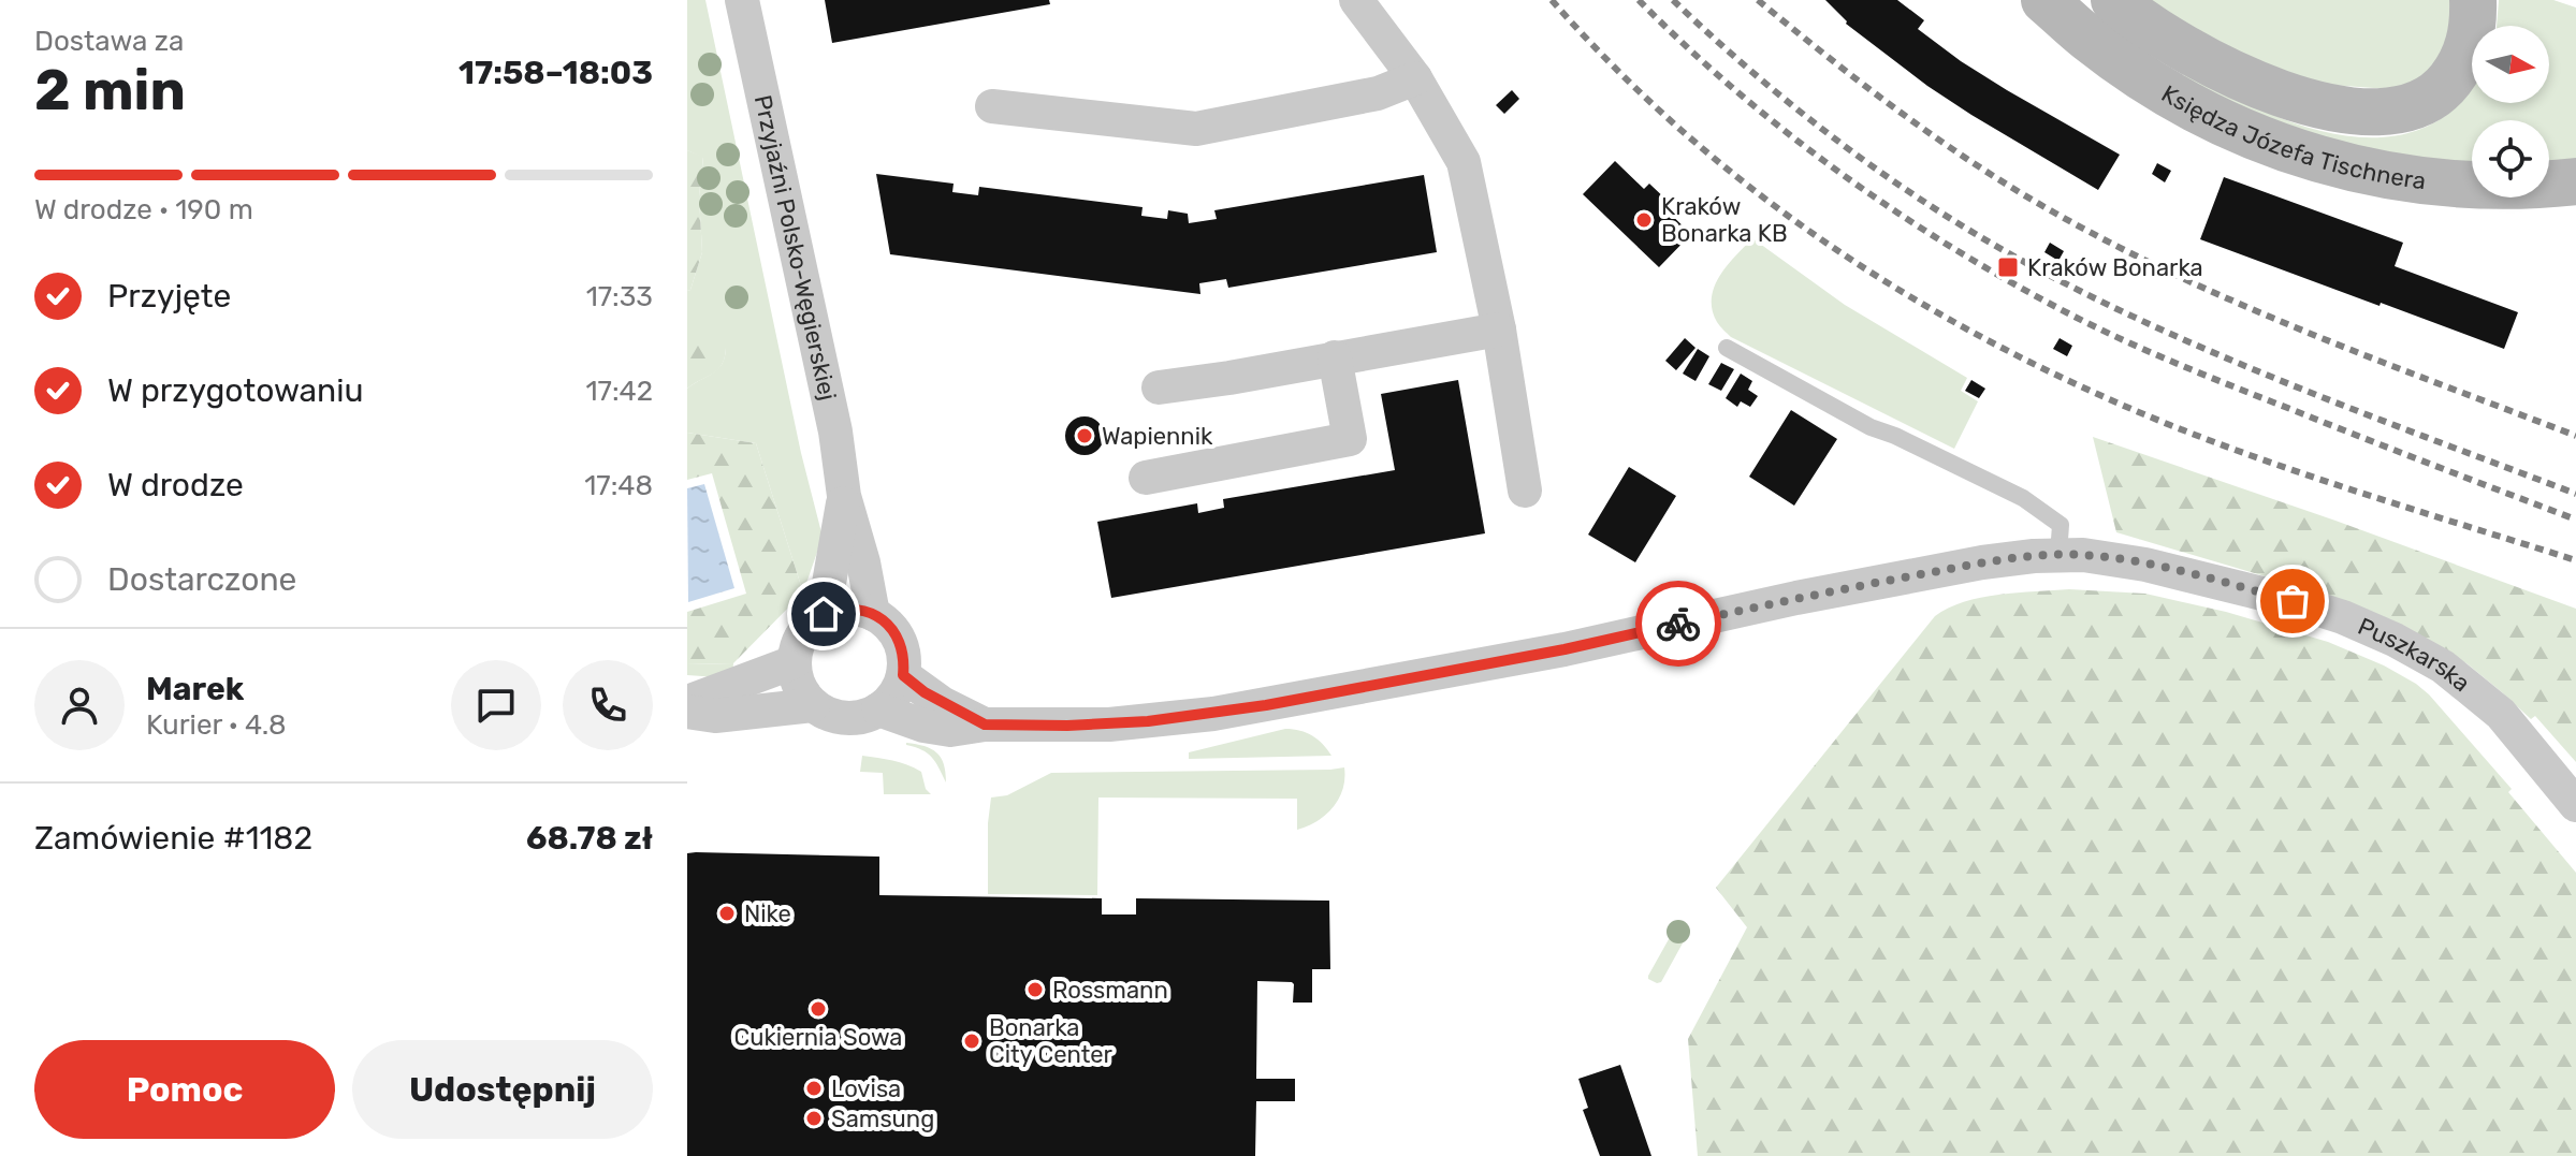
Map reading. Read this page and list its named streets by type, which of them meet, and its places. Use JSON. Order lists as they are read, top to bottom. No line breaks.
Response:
{"streets":{"main road":["Księdza Józefa Tischnera"],"street":["Przyjaźni Polsko-Węgierskiej","Puszkarska"]},"crossings":[["Przyjaźni Polsko-Węgierskiej","Puszkarska"]],"places":{"other":["Kraków Bonarka KB","Wapiennik","Nike","Rossmann","Cukiernia Sowa","Bonarka City Center","Lovisa","Samsung"],"transit":["Kraków Bonarka"]},"north":"right","page":{"heading":["2 min","Dostawa za","17:58–18:03"],"panel":["Marek","Kurier · 4.8","Zamówienie #1182","68.78 zł"],"bar":"W drodze · 190 m","list":[["Przyjęte","17:33"],["W przygotowaniu","17:42"],["W drodze","17:48"],"Dostarczone"],"buttons":["Pomoc","Udostępnij"]}}
